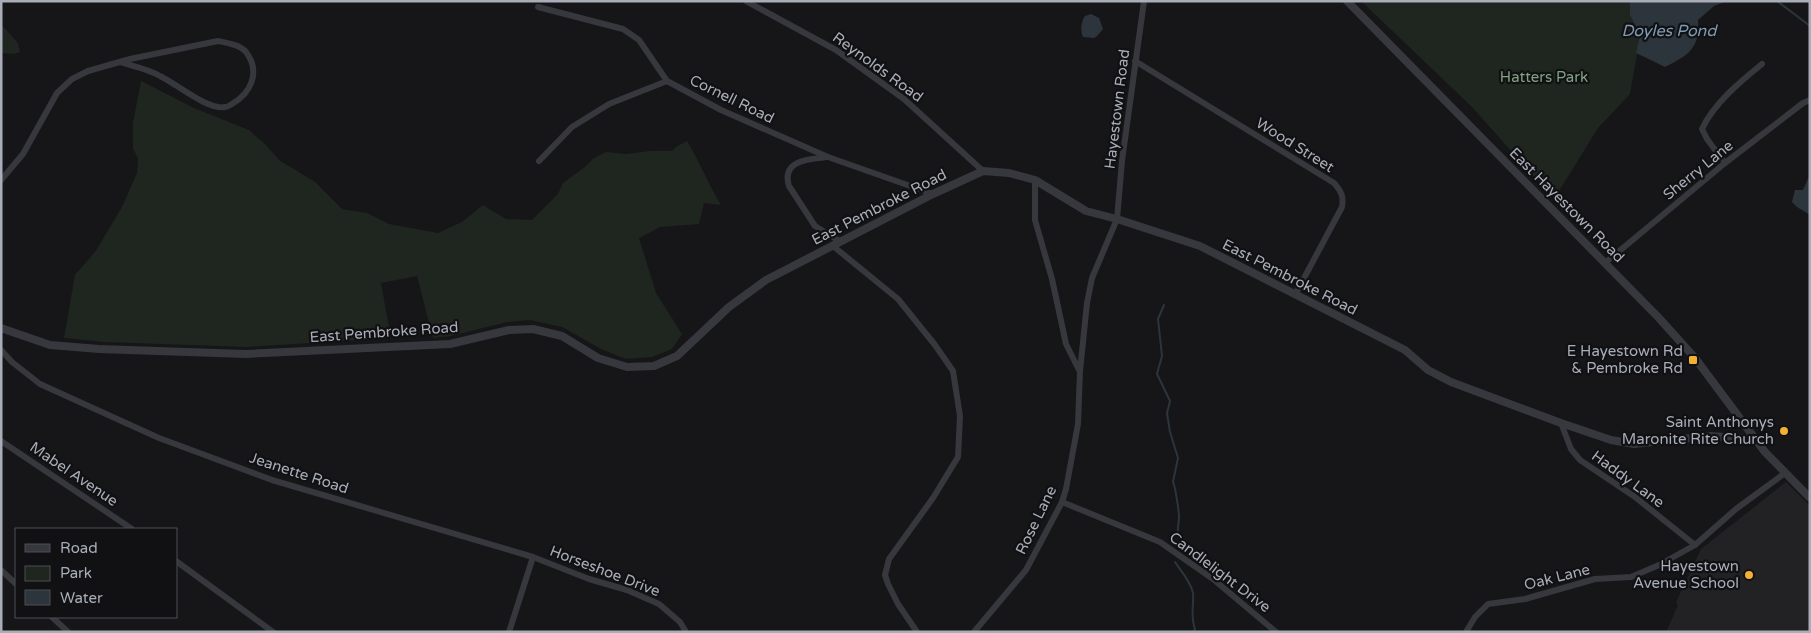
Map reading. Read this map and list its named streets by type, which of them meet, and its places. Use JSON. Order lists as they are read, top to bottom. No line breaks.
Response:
{"streets":{"street":["Reynolds Road","Cornell Road","Hayestown Road","Wood Street","Sherry Lane","East Hayestown Road","East Pembroke Road","Jeanette Road","Mabel Avenue","Haddy Lane","Rose Lane","Horseshoe Drive","Candlelight Drive","Oak Lane"]},"crossings":[["Reynolds Road","East Pembroke Road"],["Cornell Road","East Pembroke Road"],["Hayestown Road","Wood Street"],["Hayestown Road","East Pembroke Road"],["Hayestown Road","Rose Lane"],["Wood Street","East Pembroke Road"],["Sherry Lane","East Hayestown Road"],["East Hayestown Road","East Pembroke Road"],["East Hayestown Road","Oak Lane"],["East Pembroke Road","Haddy Lane"],["East Pembroke Road","Rose Lane"],["Jeanette Road","Horseshoe Drive"],["Haddy Lane","Oak Lane"],["Rose Lane","Candlelight Drive"]],"water":["Doyles Pond"],"parks":["Hatters Park"],"places":{"transit":["E Hayestown Rd & Pembroke Rd"],"other":["Saint Anthonys Maronite Rite Church","Hayestown Avenue School"]},"legend":["Road","Park","Water"]}
